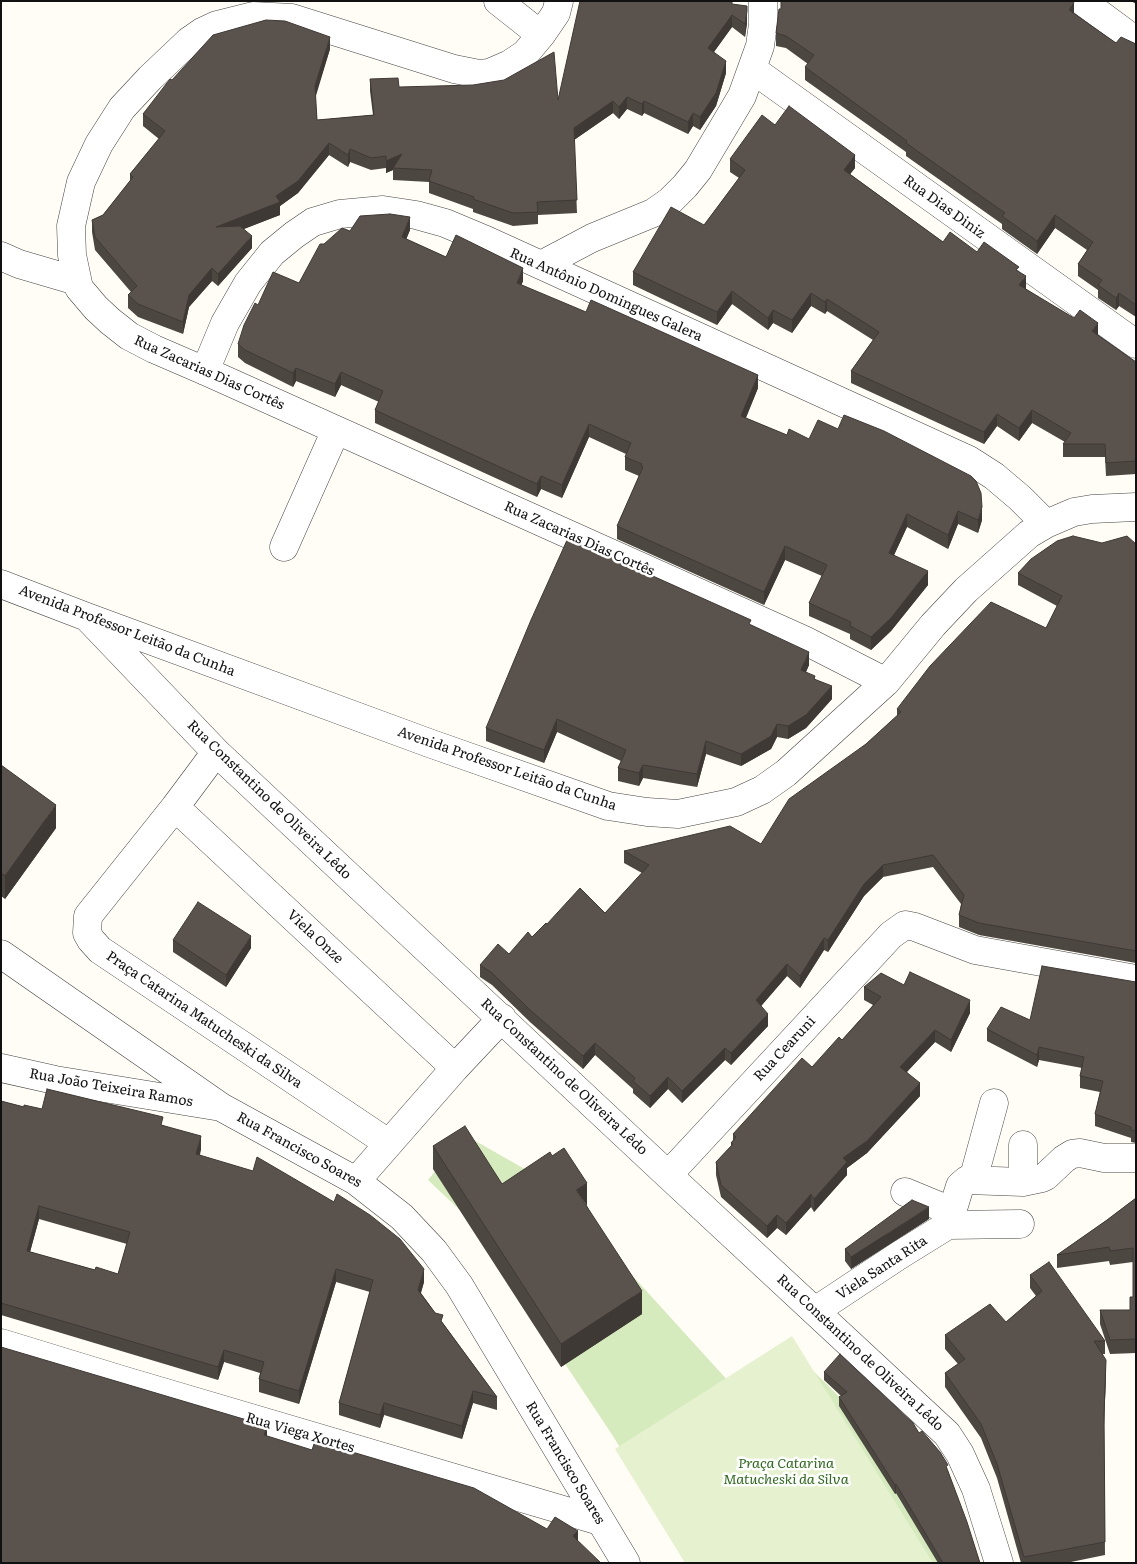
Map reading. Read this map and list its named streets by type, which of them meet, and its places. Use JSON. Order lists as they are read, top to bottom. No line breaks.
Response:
{"streets":{"street":["Rua Dias Diniz","Rua Antônio Domingues Galera","Rua Zacarias Dias Cortês","Avenida Professor Leitão da Cunha","Rua Constantino de Oliveira Lêdo","Viela Onze","Praça Catarina Matucheski da Silva","Rua Cearuni","Rua João Teixeira Ramos","Rua Francisco Soares","Viela Santa Rita","Rua Viega Xortes"]},"crossings":[["Rua Antônio Domingues Galera","Rua Zacarias Dias Cortês"],["Rua Antônio Domingues Galera","Avenida Professor Leitão da Cunha"],["Rua Zacarias Dias Cortês","Avenida Professor Leitão da Cunha"],["Avenida Professor Leitão da Cunha","Rua Constantino de Oliveira Lêdo"],["Rua Constantino de Oliveira Lêdo","Praça Catarina Matucheski da Silva"],["Rua Constantino de Oliveira Lêdo","Rua Cearuni"],["Rua Constantino de Oliveira Lêdo","Viela Santa Rita"],["Viela Onze","Praça Catarina Matucheski da Silva"],["Rua João Teixeira Ramos","Rua Francisco Soares"],["Rua Francisco Soares","Rua Viega Xortes"]],"parks":["Praça Catarina Matucheski da Silva"]}
